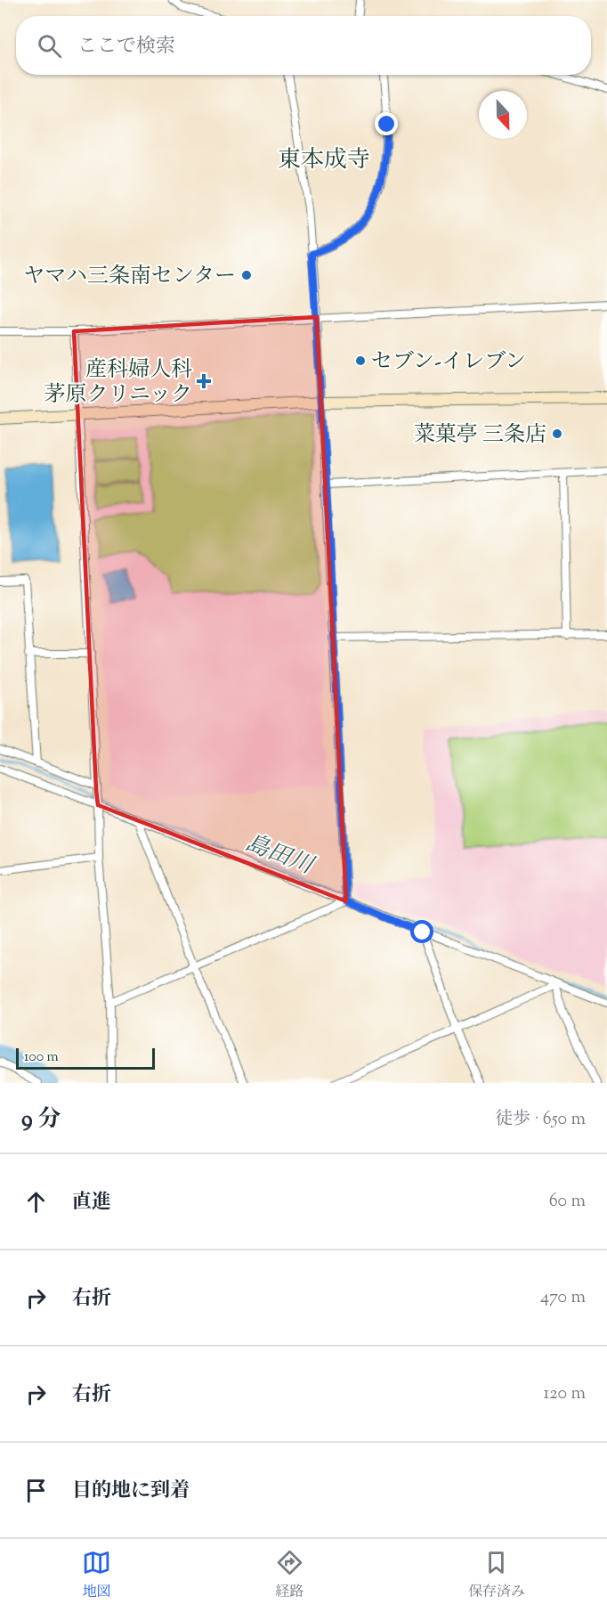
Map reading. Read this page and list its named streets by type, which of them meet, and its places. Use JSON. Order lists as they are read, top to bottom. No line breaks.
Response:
{"districts":["東本成寺"],"water":["島田川"],"places":{"other":["ヤマハ三条南センター","セブン-イレブン","菜菓亭 三条店"],"health":["産科婦人科 茅原クリニック"]},"scale_bar":"100 m","north":"bottom","page":{"search":"ここで検索","scale":"100 m","heading":["9 分","徒歩 · 650 m"],"list":[["直進","60 m"],["右折","470 m"],["右折","120 m"],"目的地に到着"],"nav":["地図","経路","保存済み"]}}
